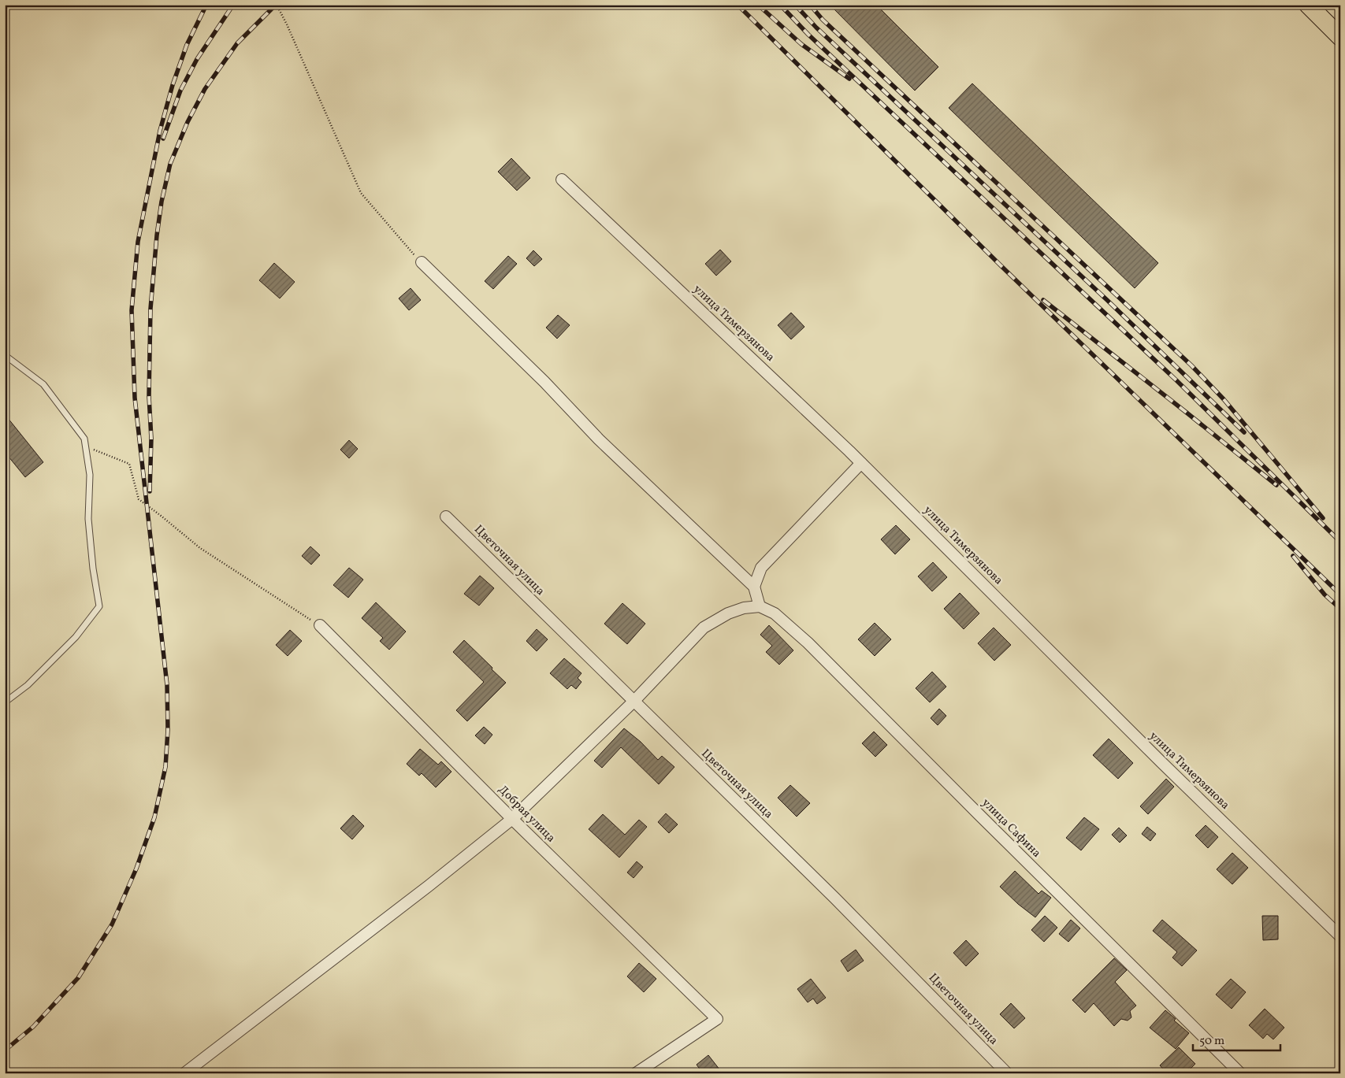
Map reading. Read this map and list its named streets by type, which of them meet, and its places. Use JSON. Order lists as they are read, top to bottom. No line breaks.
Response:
{"streets":{"street":["улица Тимерзянова","Цветочная улица","Добрая улица","улица Сафина"]},"scale_bar":"50 m"}
